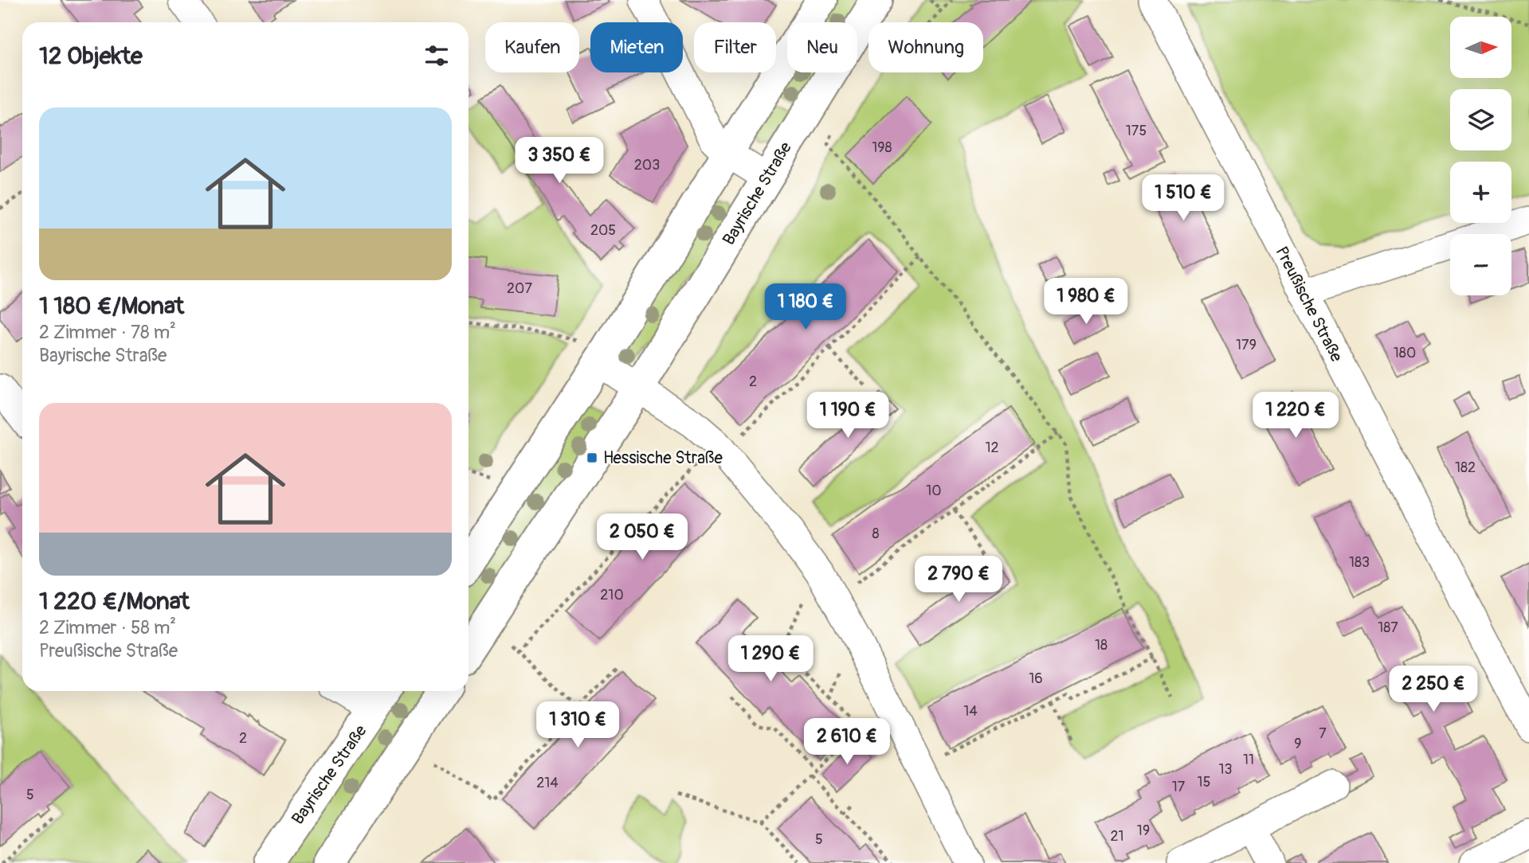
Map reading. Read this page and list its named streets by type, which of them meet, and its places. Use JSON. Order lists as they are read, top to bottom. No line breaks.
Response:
{"streets":{"street":["Bayrische Straße","Preußische Straße"]},"places":{"transit":["Hessische Straße"]},"house_numbers":["175","198","203","205","207","179","180","2","12","182","10","8","183","210","187","18","16","14","7","2","9","11","13","15","214","17","5","19","21","5"],"north":"right","page":{"map_buttons":["+","−"],"chip":["Kaufen","Mieten","Filter","Neu","Wohnung"],"heading":"12 Objekte","list":[{"name":"1 180 €/Monat","note":"2 Zimmer · 78 m² · Bayrische Straße"},{"name":"1 220 €/Monat","note":"2 Zimmer · 58 m² · Preußische Straße"}],"price":["3 350 €","1 510 €","1 980 €","1 180 €","1 190 €","1 220 €","2 050 €","2 790 €","1 290 €","2 250 €","1 310 €","2 610 €"]}}
